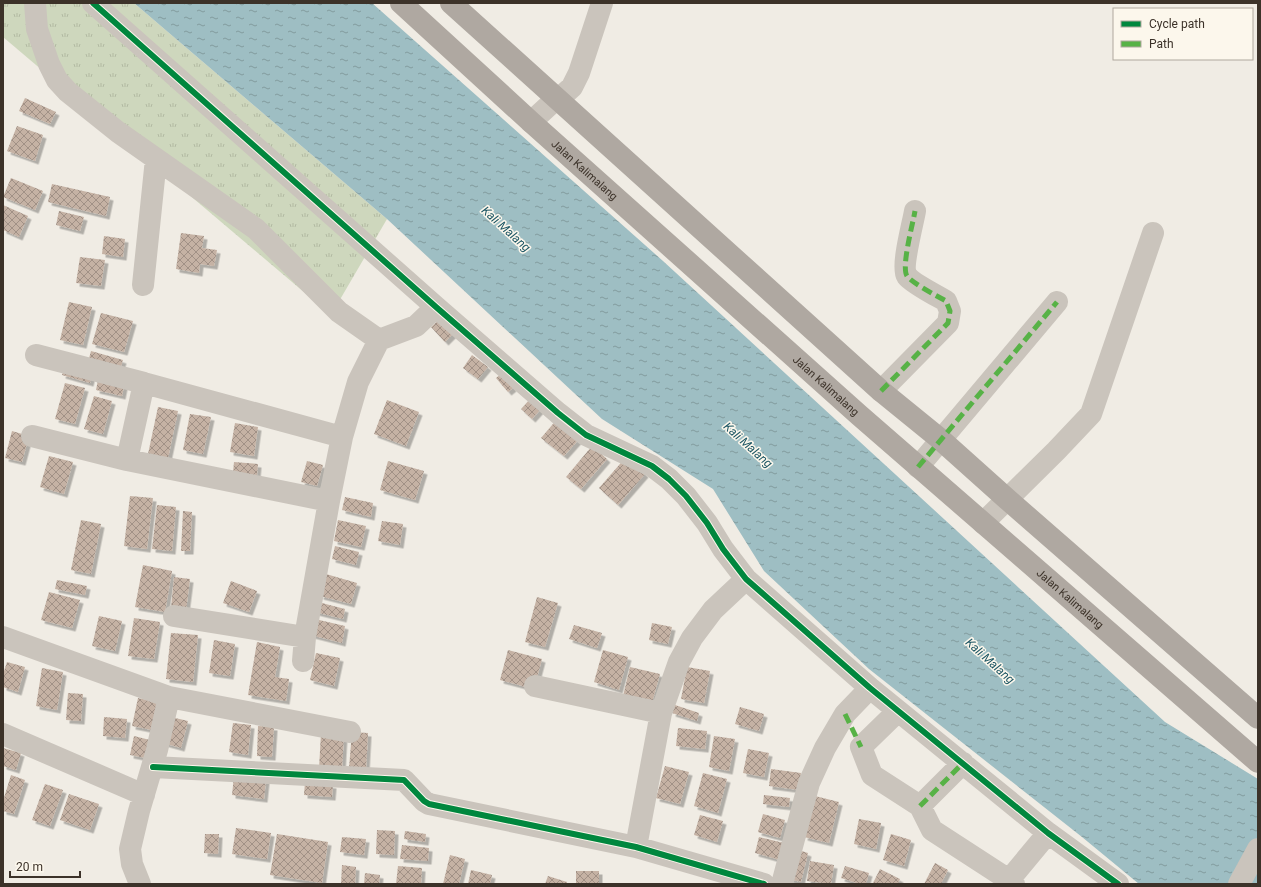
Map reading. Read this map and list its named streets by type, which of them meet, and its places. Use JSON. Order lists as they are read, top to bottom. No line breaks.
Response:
{"streets":{"main road":["Jalan Kalimalang"]},"water":["Kali Malang"],"legend":["Cycle path","Path"],"scale_bar":"20 m"}
